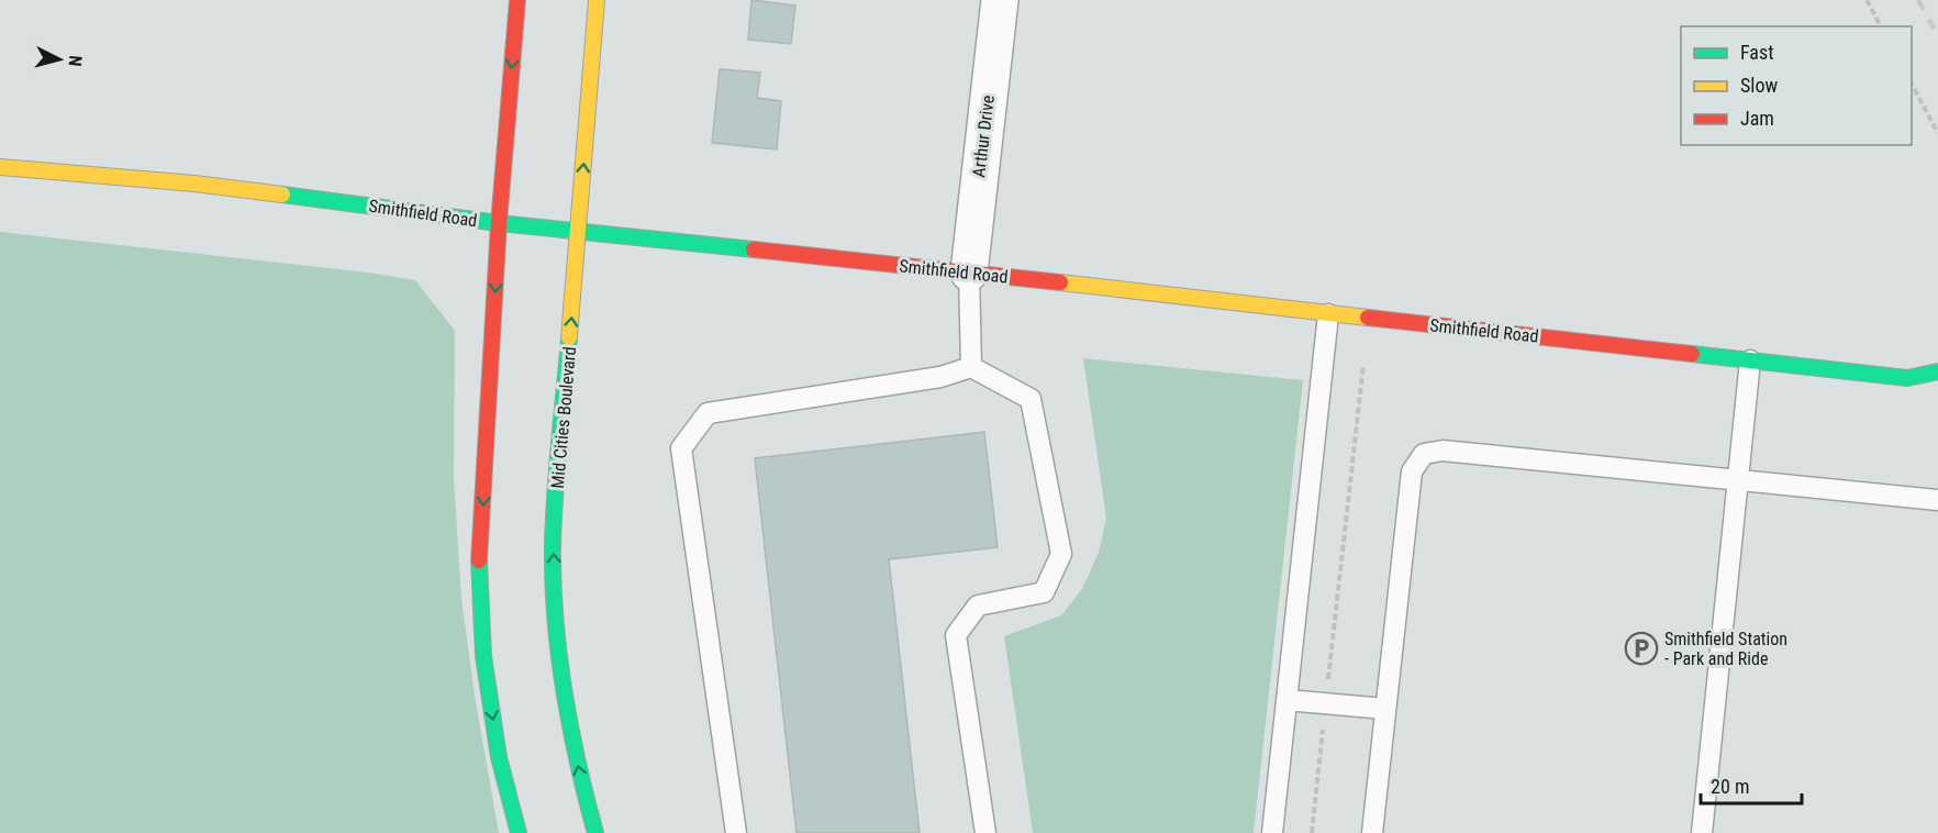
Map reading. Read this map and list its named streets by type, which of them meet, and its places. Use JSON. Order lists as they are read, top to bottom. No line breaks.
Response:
{"streets":{"main road":["Smithfield Road","Mid Cities Boulevard"],"street":["Arthur Drive"]},"crossings":[["Arthur Drive","Smithfield Road"],["Smithfield Road","Mid Cities Boulevard"]],"places":{"parking":["Smithfield Station - Park and Ride"]},"legend":["Fast","Slow","Jam"],"scale_bar":"20 m","north":"right"}
